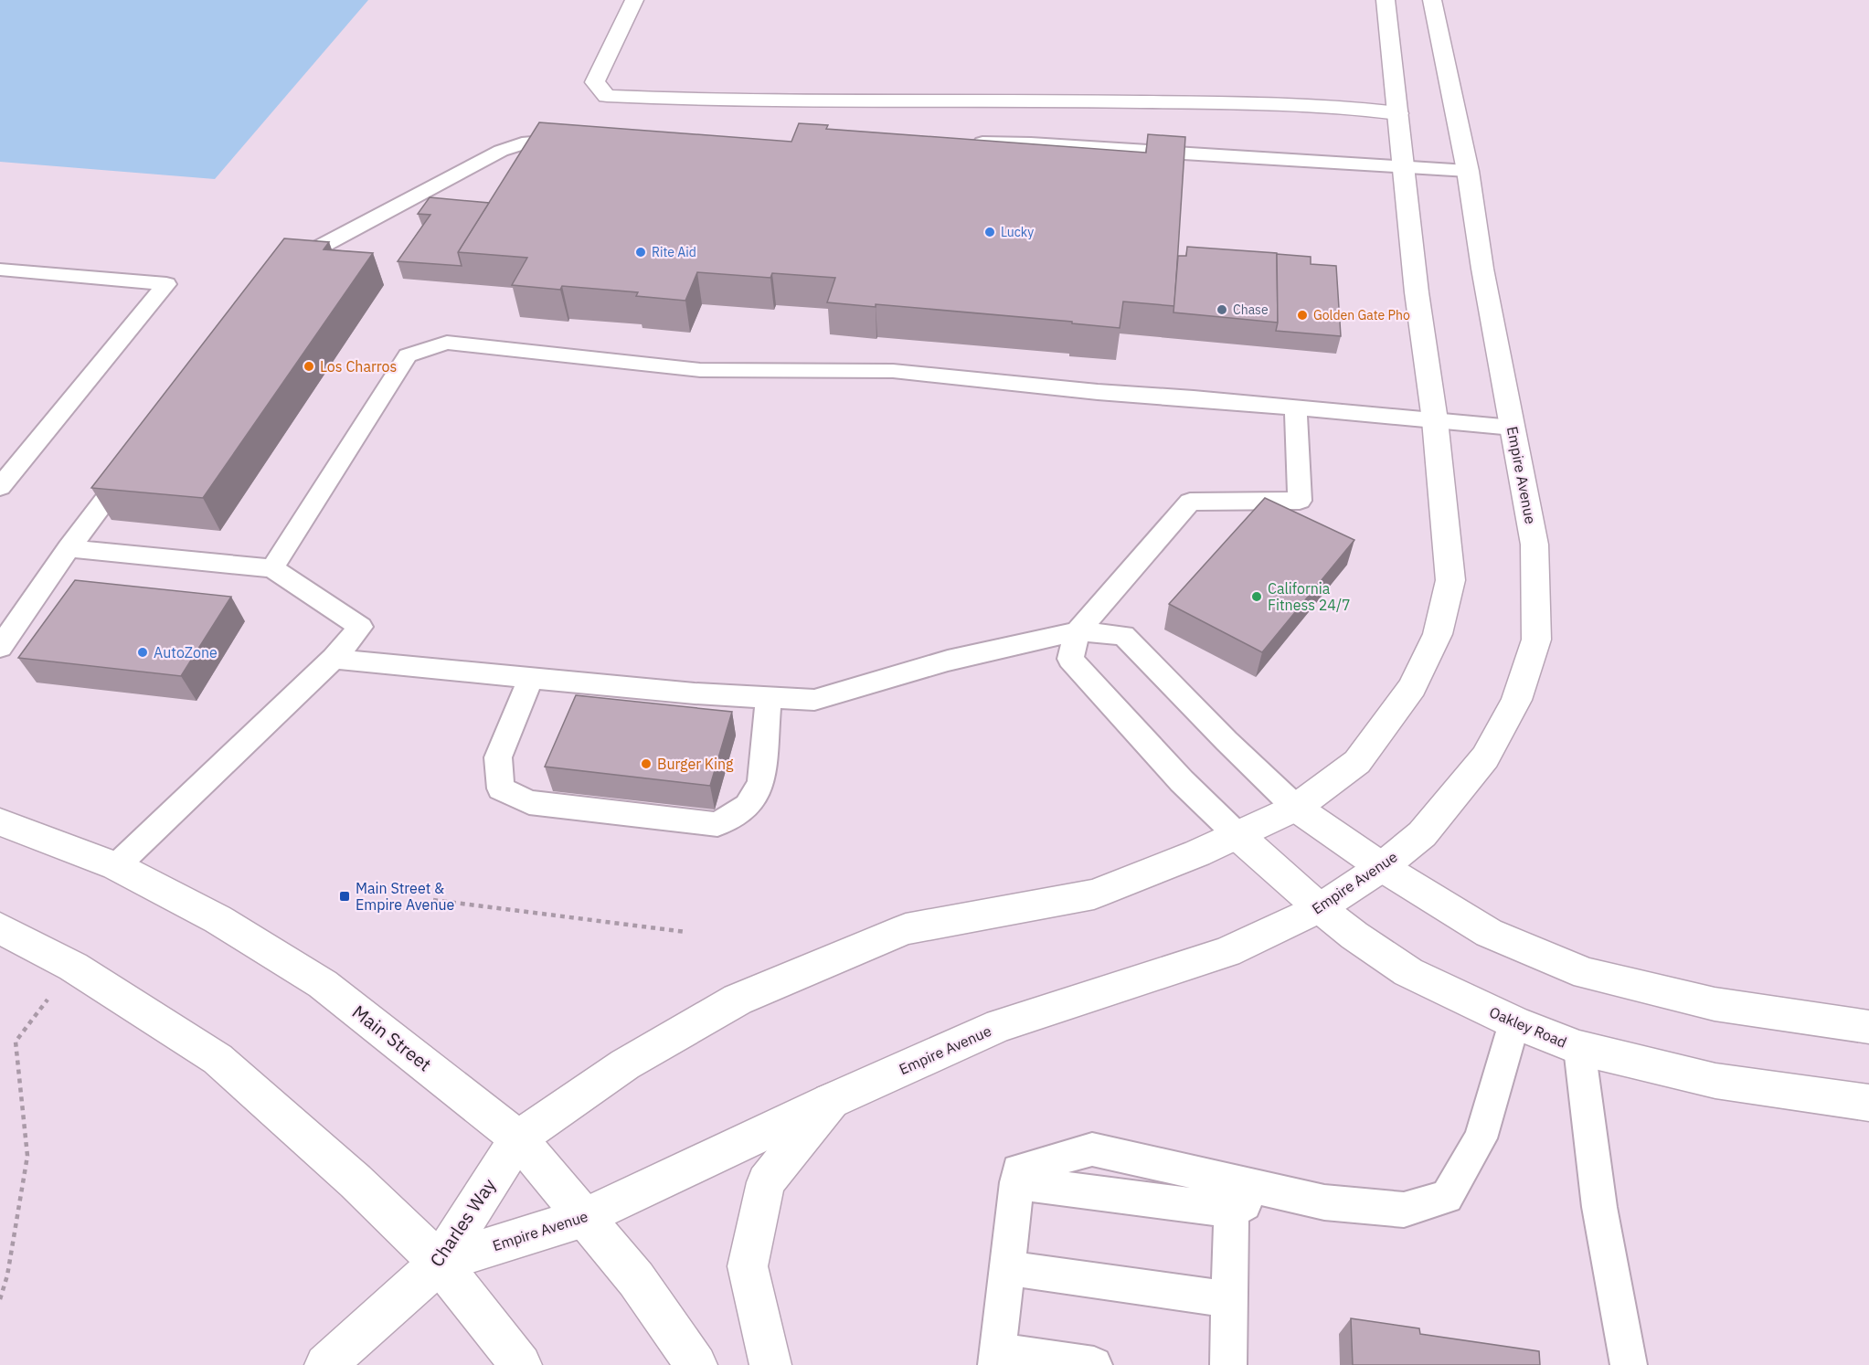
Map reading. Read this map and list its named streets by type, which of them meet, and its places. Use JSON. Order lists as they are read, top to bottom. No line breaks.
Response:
{"streets":{"main road":["Empire Avenue","Oakley Road","Main Street","Charles Way"]},"crossings":[["Empire Avenue","Oakley Road"],["Empire Avenue","Main Street"],["Empire Avenue","Charles Way"],["Main Street","Charles Way"]],"places":{"other":["Lucky","Rite Aid","Chase","Golden Gate Pho","Los Charros","California Fitness 24/7","AutoZone","Burger King"],"transit":["Main Street & Empire Avenue"]}}
